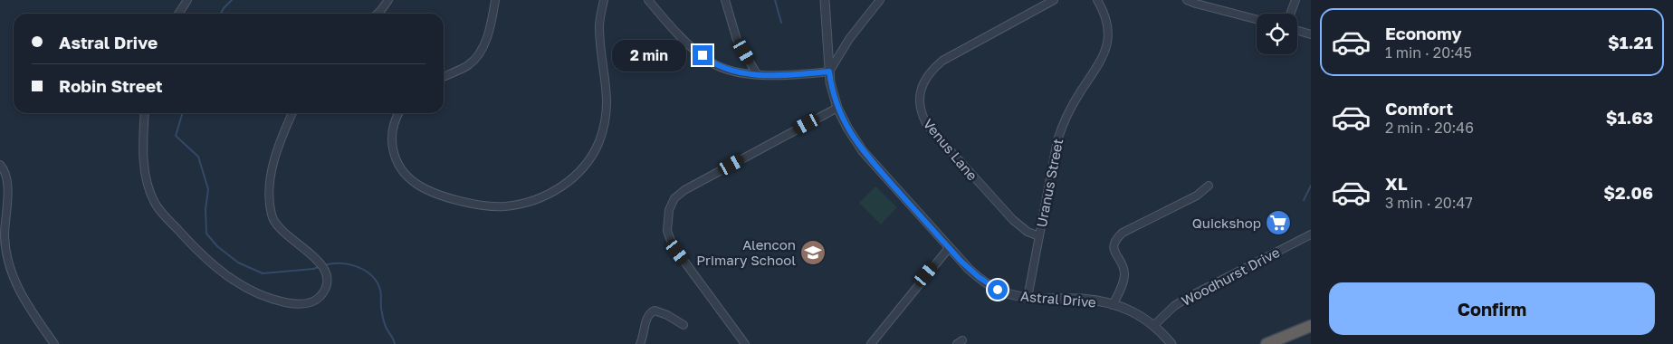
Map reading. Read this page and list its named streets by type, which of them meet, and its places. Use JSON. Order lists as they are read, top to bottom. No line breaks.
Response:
{"streets":{"street":["Venus Lane","Uranus Street","Woodhurst Drive","Astral Drive"]},"crossings":[["Venus Lane","Uranus Street"],["Uranus Street","Astral Drive"],["Woodhurst Drive","Astral Drive"]],"places":{"supermarket":["Quickshop"],"school or university":["Alencon Primary School"]},"page":{"list":[{"name":"Economy","note":"1 min · 20:45","value":"$1.21"},{"name":"Comfort","note":"2 min · 20:46","value":"$1.63"},{"name":"XL","note":"3 min · 20:47","value":"$2.06"}],"banner":["Astral Drive","Robin Street"],"bubble":"2 min","buttons":"Confirm"}}
